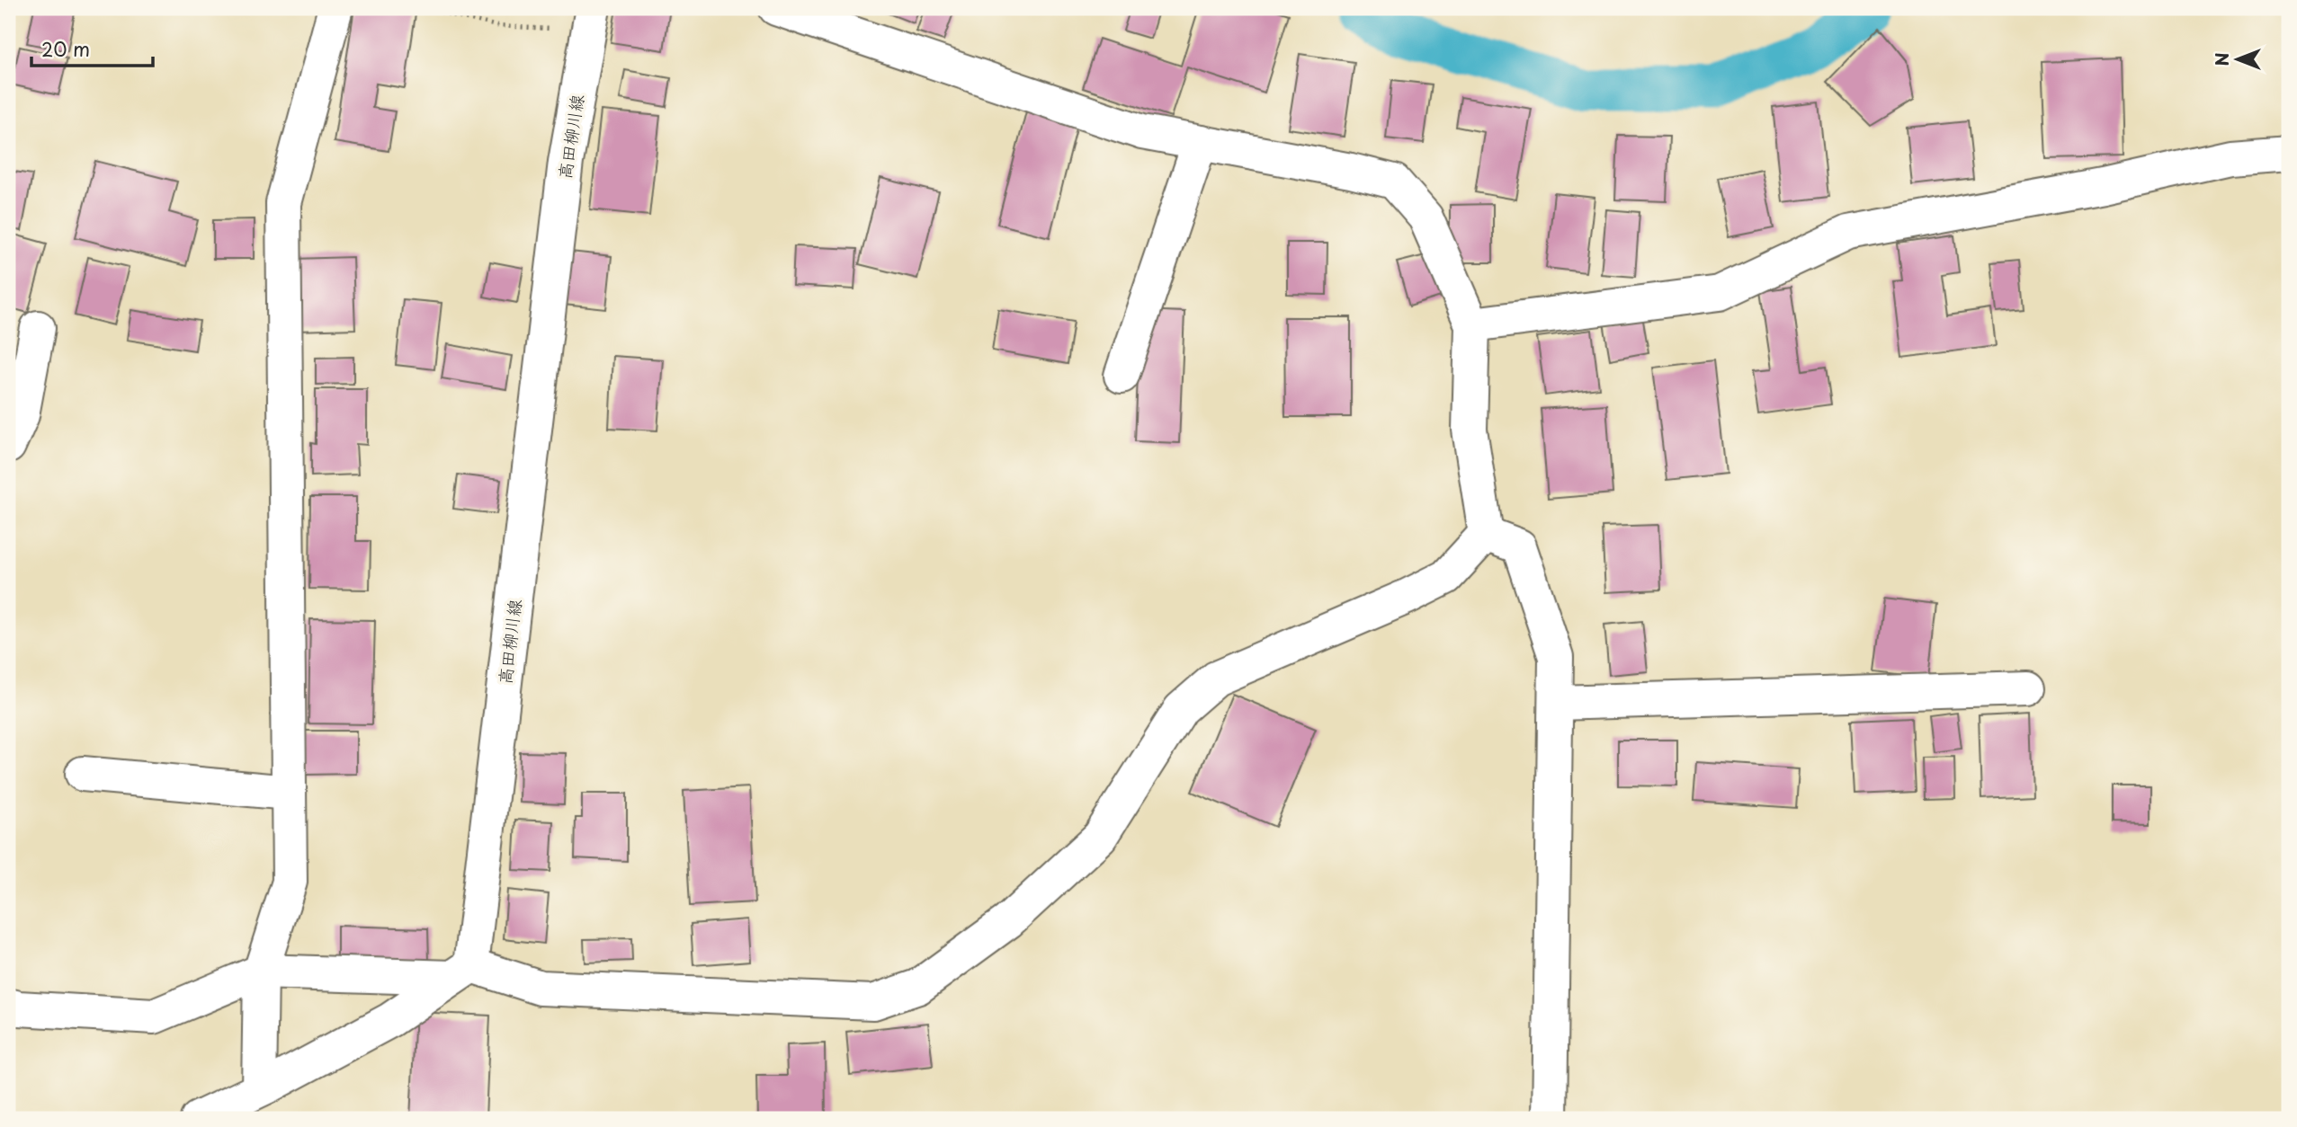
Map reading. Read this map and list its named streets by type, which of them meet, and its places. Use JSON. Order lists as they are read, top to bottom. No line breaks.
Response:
{"streets":{"street":["高田柳川線"]},"scale_bar":"20 m","north":"left"}
